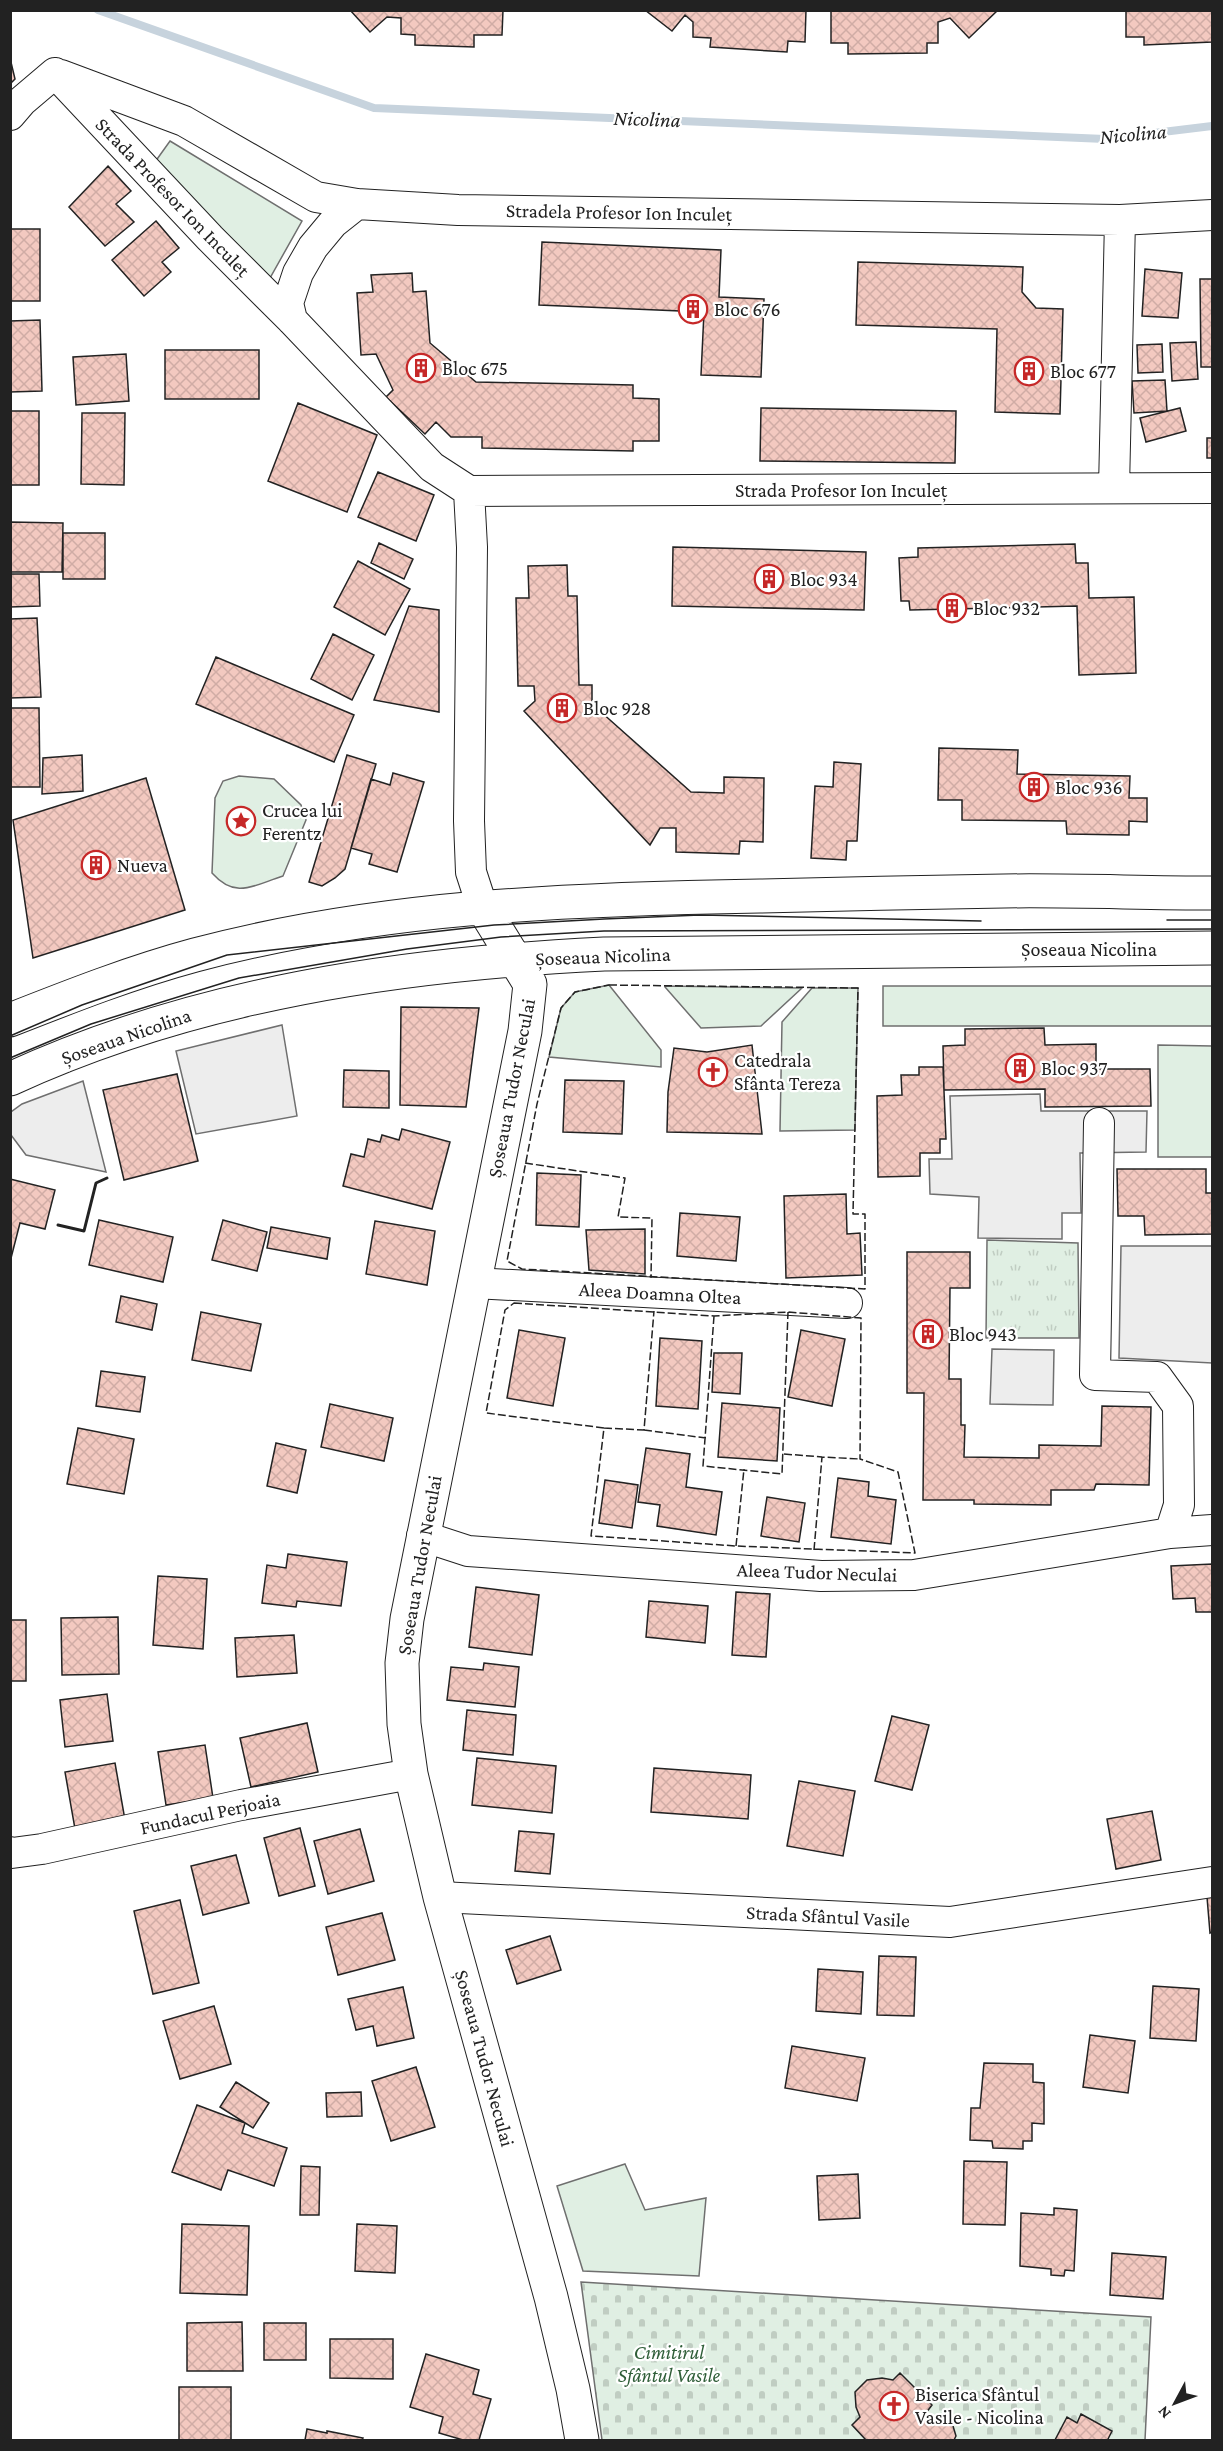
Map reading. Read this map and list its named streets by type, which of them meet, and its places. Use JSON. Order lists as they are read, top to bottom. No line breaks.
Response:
{"streets":{"main road":["Șoseaua Nicolina","Șoseaua Tudor Neculai"],"street":["Strada Profesor Ion Inculeț","Stradela Profesor Ion Inculeț","Aleea Doamna Oltea","Aleea Tudor Neculai","Fundacul Perjoaia","Strada Sfântul Vasile"]},"crossings":[["Strada Profesor Ion Inculeț","Stradela Profesor Ion Inculeț"],["Șoseaua Nicolina","Șoseaua Tudor Neculai"],["Șoseaua Tudor Neculai","Aleea Doamna Oltea"],["Șoseaua Tudor Neculai","Aleea Tudor Neculai"],["Șoseaua Tudor Neculai","Fundacul Perjoaia"],["Șoseaua Tudor Neculai","Strada Sfântul Vasile"]],"water":["Nicolina"],"parks":["Cimitirul Sfântul Vasile"],"places":{"building":["Bloc 676","Bloc 675","Bloc 677","Bloc 934","Bloc 932","Bloc 928","Bloc 936","Nueva","Bloc 937","Bloc 943"],"place":["Crucea lui Ferentz"],"church":["Catedrala Sfânta Tereza","Biserica Sfântul Vasile - Nicolina"]},"north":"bottom left"}
